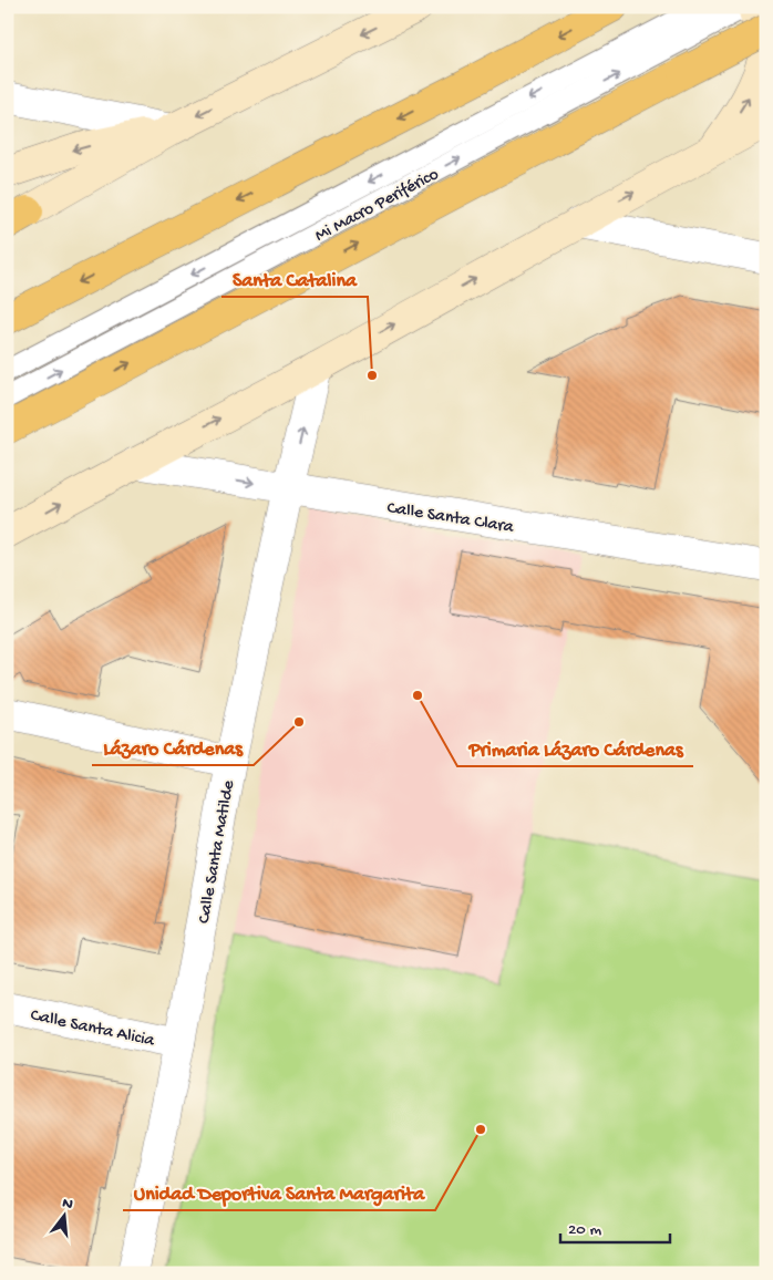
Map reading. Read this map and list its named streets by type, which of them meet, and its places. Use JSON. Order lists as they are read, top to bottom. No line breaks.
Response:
{"streets":{"street":["Calle Santa Clara","Calle Santa Matilde","Calle Santa Alicia"],"lane":["Mi Macro Periférico"]},"crossings":[["Calle Santa Clara","Calle Santa Matilde"],["Calle Santa Matilde","Calle Santa Alicia"]],"places":["Santa Catalina","Primaria Lázaro Cárdenas","Lázaro Cárdenas","Unidad Deportiva Santa Margarita"],"scale_bar":"20 m","north":"top"}
